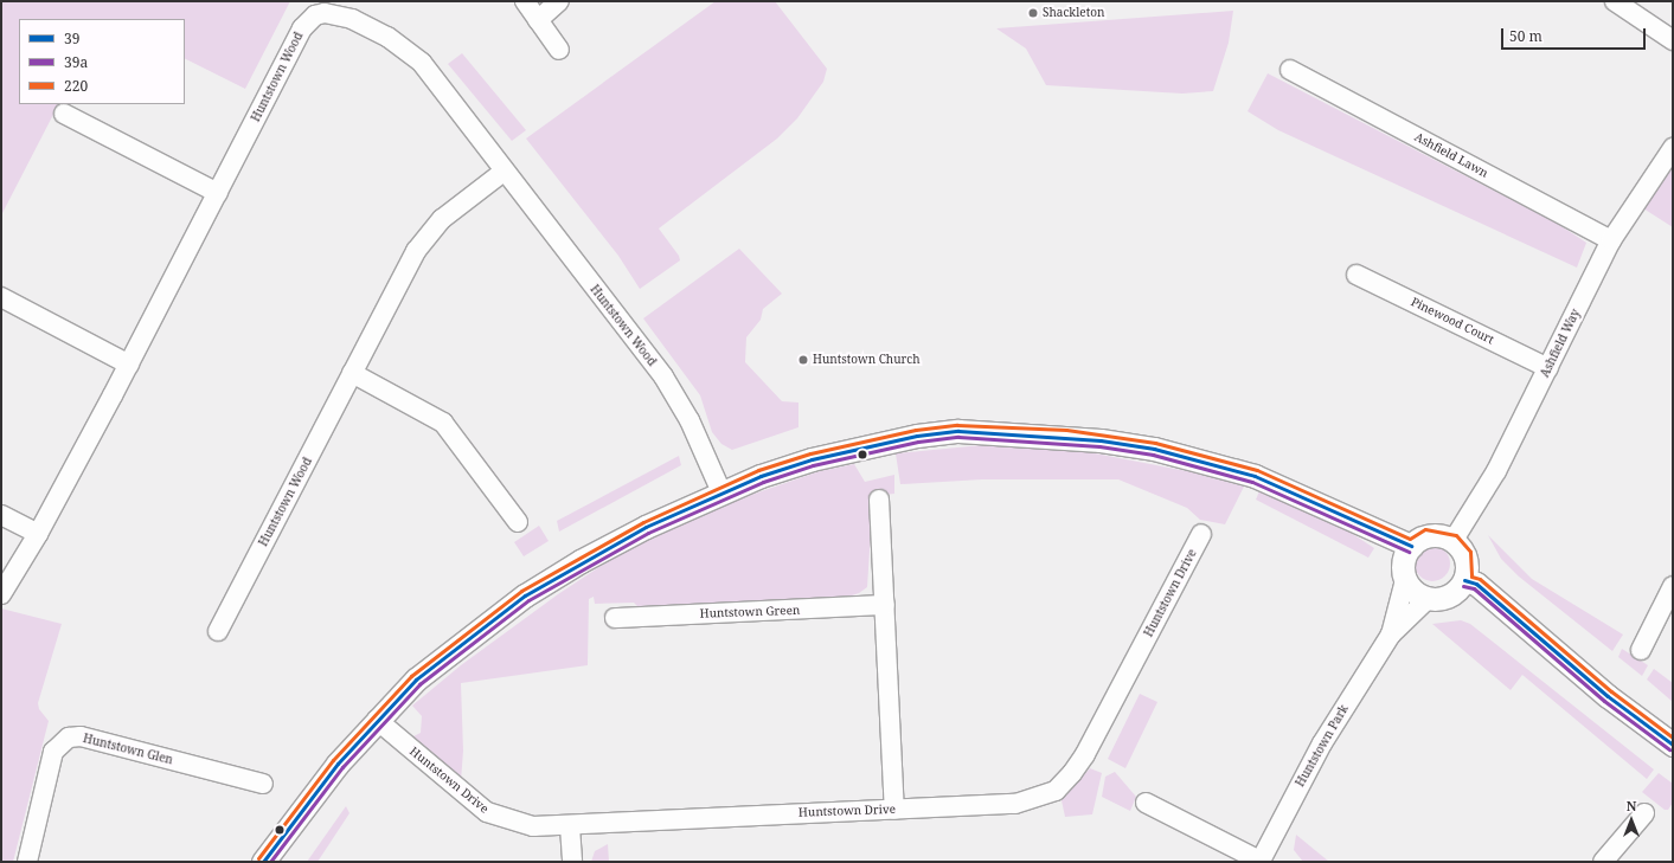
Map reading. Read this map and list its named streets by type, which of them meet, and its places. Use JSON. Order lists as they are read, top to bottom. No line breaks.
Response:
{"streets":{"street":["Huntstown Wood","Ashfield Lawn","Pinewood Court","Ashfield Way","Huntstown Drive","Huntstown Green","Huntstown Park","Huntstown Glen"]},"crossings":[["Ashfield Lawn","Ashfield Way"],["Pinewood Court","Ashfield Way"],["Ashfield Way","Huntstown Park"]],"places":["Shackleton","Huntstown Church"],"lines":["transit line 220","transit line 39","transit line 39a"],"legend":["39","39a","220"],"scale_bar":"50 m","north":"top"}
